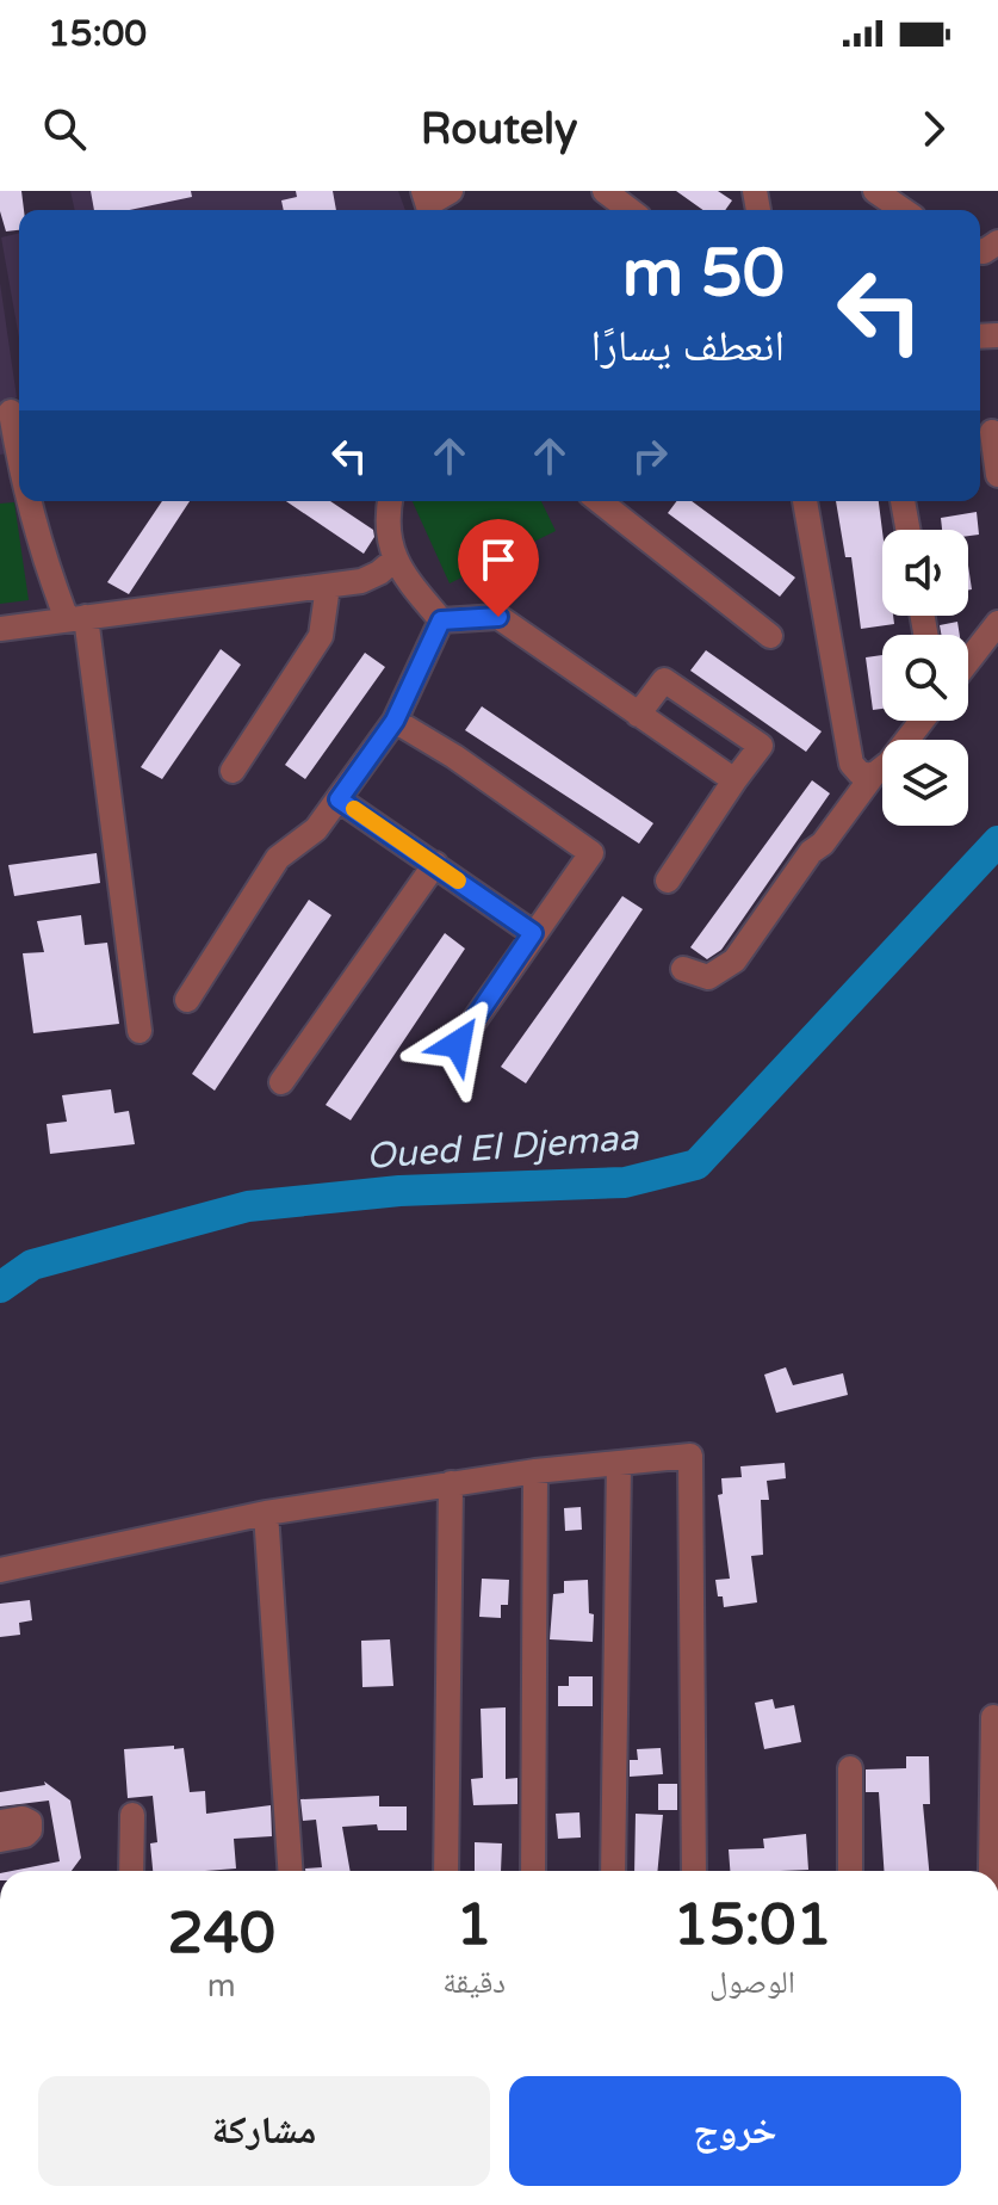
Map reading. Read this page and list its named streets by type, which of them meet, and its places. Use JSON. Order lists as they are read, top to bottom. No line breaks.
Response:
{"water":["Oued El Djemaa"],"page":{"status":"15:00","header":"Routely","turn":["50 m","انعطف يسارًا"],"eta":["15:01","الوصول","1","دقيقة","240","m"],"buttons":["خروج","مشاركة"]}}
